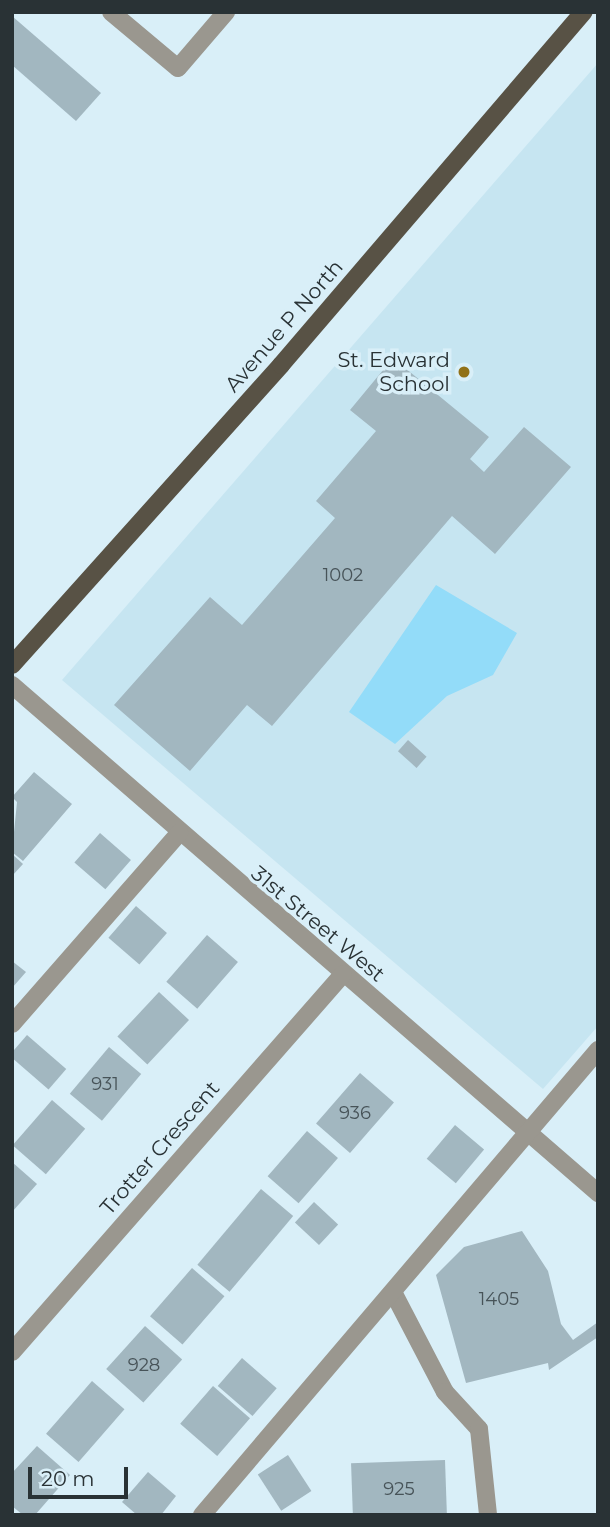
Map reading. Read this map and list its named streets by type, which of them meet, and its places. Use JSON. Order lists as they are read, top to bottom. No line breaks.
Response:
{"streets":{"main road":["Avenue P North"],"street":["31st Street West","Trotter Crescent"]},"crossings":[["31st Street West","Trotter Crescent"]],"places":["St. Edward School"],"house_numbers":["1002","931","936","1405","928","925"],"scale_bar":"20 m"}
